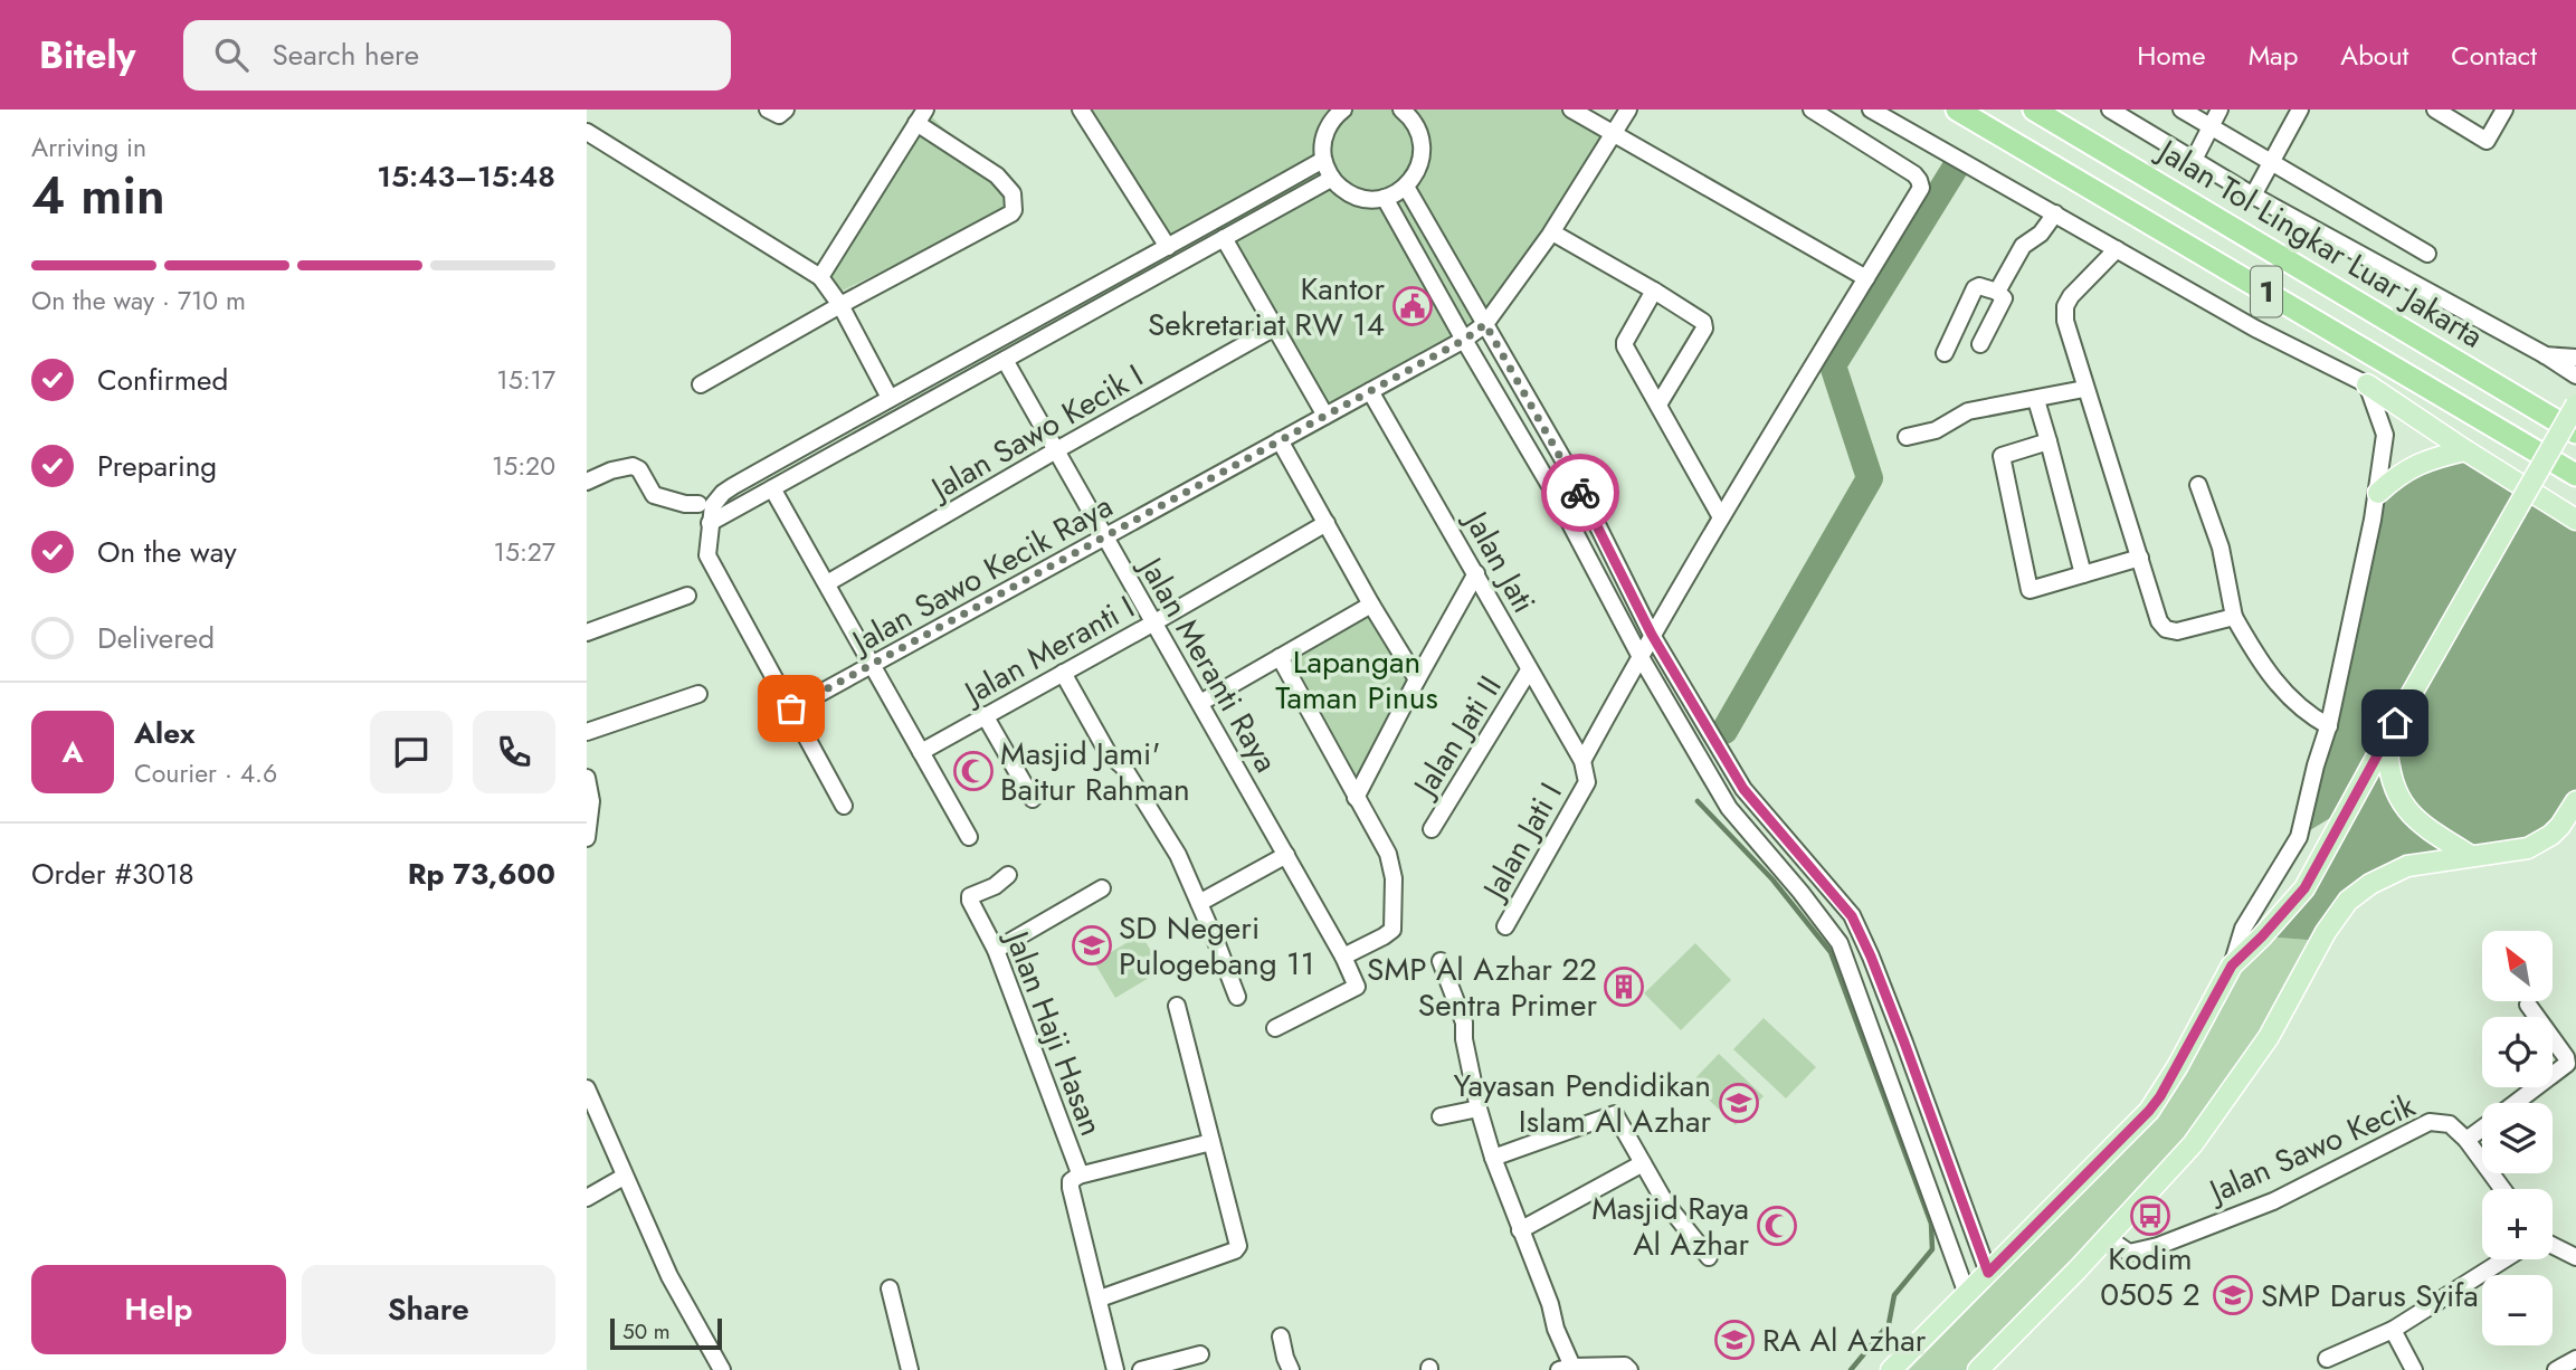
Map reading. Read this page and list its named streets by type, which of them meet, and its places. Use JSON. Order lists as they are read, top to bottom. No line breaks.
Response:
{"streets":{"highway":["Jalan Tol Lingkar Luar Jakarta","1"],"street":["Jalan Sawo Kecik I","Jalan Jati","Jalan Sawo Kecik Raya","Jalan Meranti I","Jalan Meranti Raya","Jalan Jati II","Jalan Jati I","Jalan Haji Hasan","Jalan Sawo Kecik"]},"crossings":[["Jalan Sawo Kecik I","Jalan Meranti Raya"],["Jalan Jati","Jalan Sawo Kecik Raya"],["Jalan Jati","Jalan Jati II"],["Jalan Jati","Jalan Jati I"],["Jalan Sawo Kecik Raya","Jalan Meranti Raya"],["Jalan Meranti I","Jalan Meranti Raya"]],"parks":["Lapangan Taman Pinus"],"places":{"public building":["Kantor Sekretariat RW 14"],"mosque":["Masjid Jami' Baitur Rahman","Masjid Raya Al Azhar"],"school or university":["SD Negeri Pulogebang 11","Yayasan Pendidikan Islam Al Azhar","SMP Darus Syifa","RA Al Azhar"],"building":["SMP Al Azhar 22 Sentra Primer"],"bus stop":["Kodim 0505 2"]},"scale_bar":"50 m","north":"top left","page":{"header":"Bitely","search":"Search here","nav":["Home","Map","About","Contact"],"heading":["4 min","Arriving in","15:43–15:48"],"panel":["Alex","Courier · 4.6","Order #3018","Rp 73,600"],"bar":"On the way · 710 m","list":[["Confirmed","15:17"],["Preparing","15:20"],["On the way","15:27"],"Delivered"],"round":"A","map_buttons":["+","−"],"buttons":["Help","Share"],"scale":"50 m"}}
